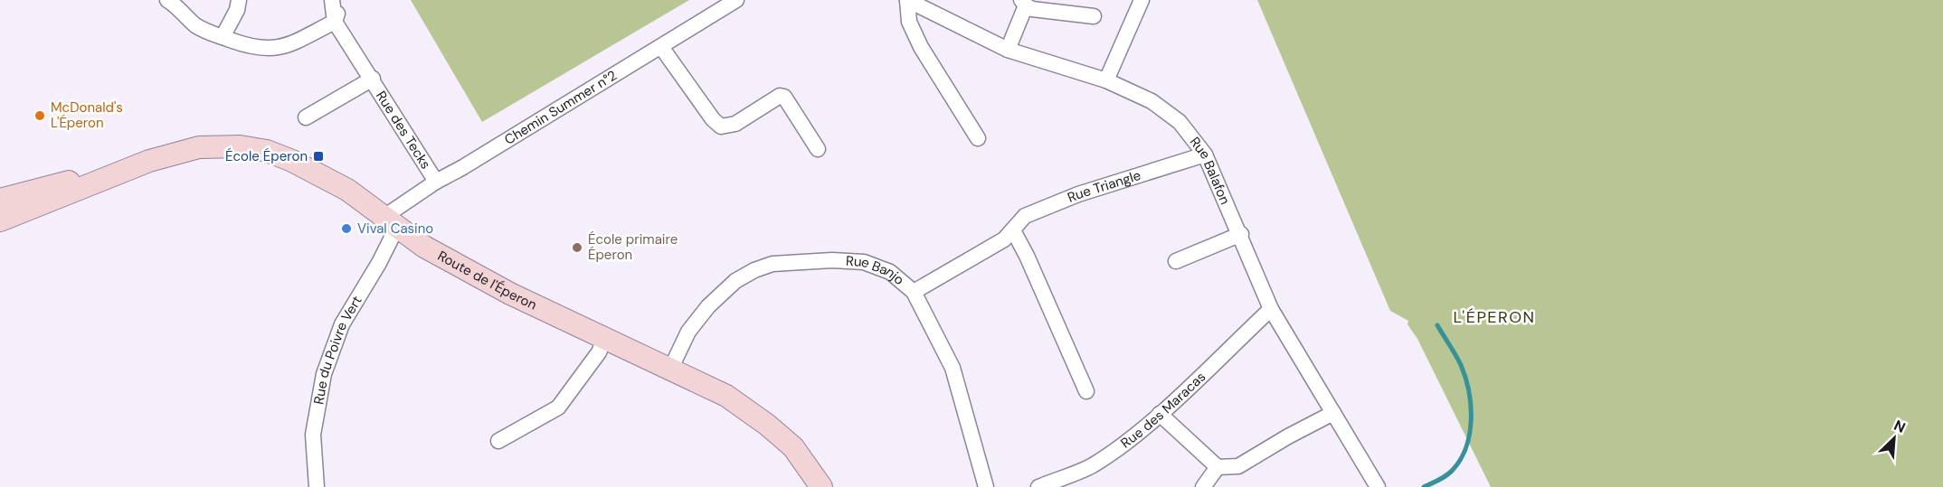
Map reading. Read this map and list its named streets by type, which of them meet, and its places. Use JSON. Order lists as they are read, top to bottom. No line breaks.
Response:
{"streets":{"main road":["Route de l'Éperon"],"street":["Chemin Summer n°2","Rue des Tecks","Rue Balafon","Rue Triangle","Rue Banjo","Rue du Poivre Vert","Rue des Maracas"]},"crossings":[["Chemin Summer n°2","Rue des Tecks"],["Chemin Summer n°2","Route de l'Éperon"],["Chemin Summer n°2","Rue du Poivre Vert"],["Rue Balafon","Rue Triangle"],["Rue Balafon","Rue des Maracas"],["Rue Triangle","Rue Banjo"],["Rue Banjo","Route de l'Éperon"],["Route de l'Éperon","Rue du Poivre Vert"]],"districts":["L'ÉPERON"],"places":{"other":["McDonald's L'Éperon","Vival Casino","École primaire Éperon"],"transit":["École Éperon"]},"north":"top right"}
